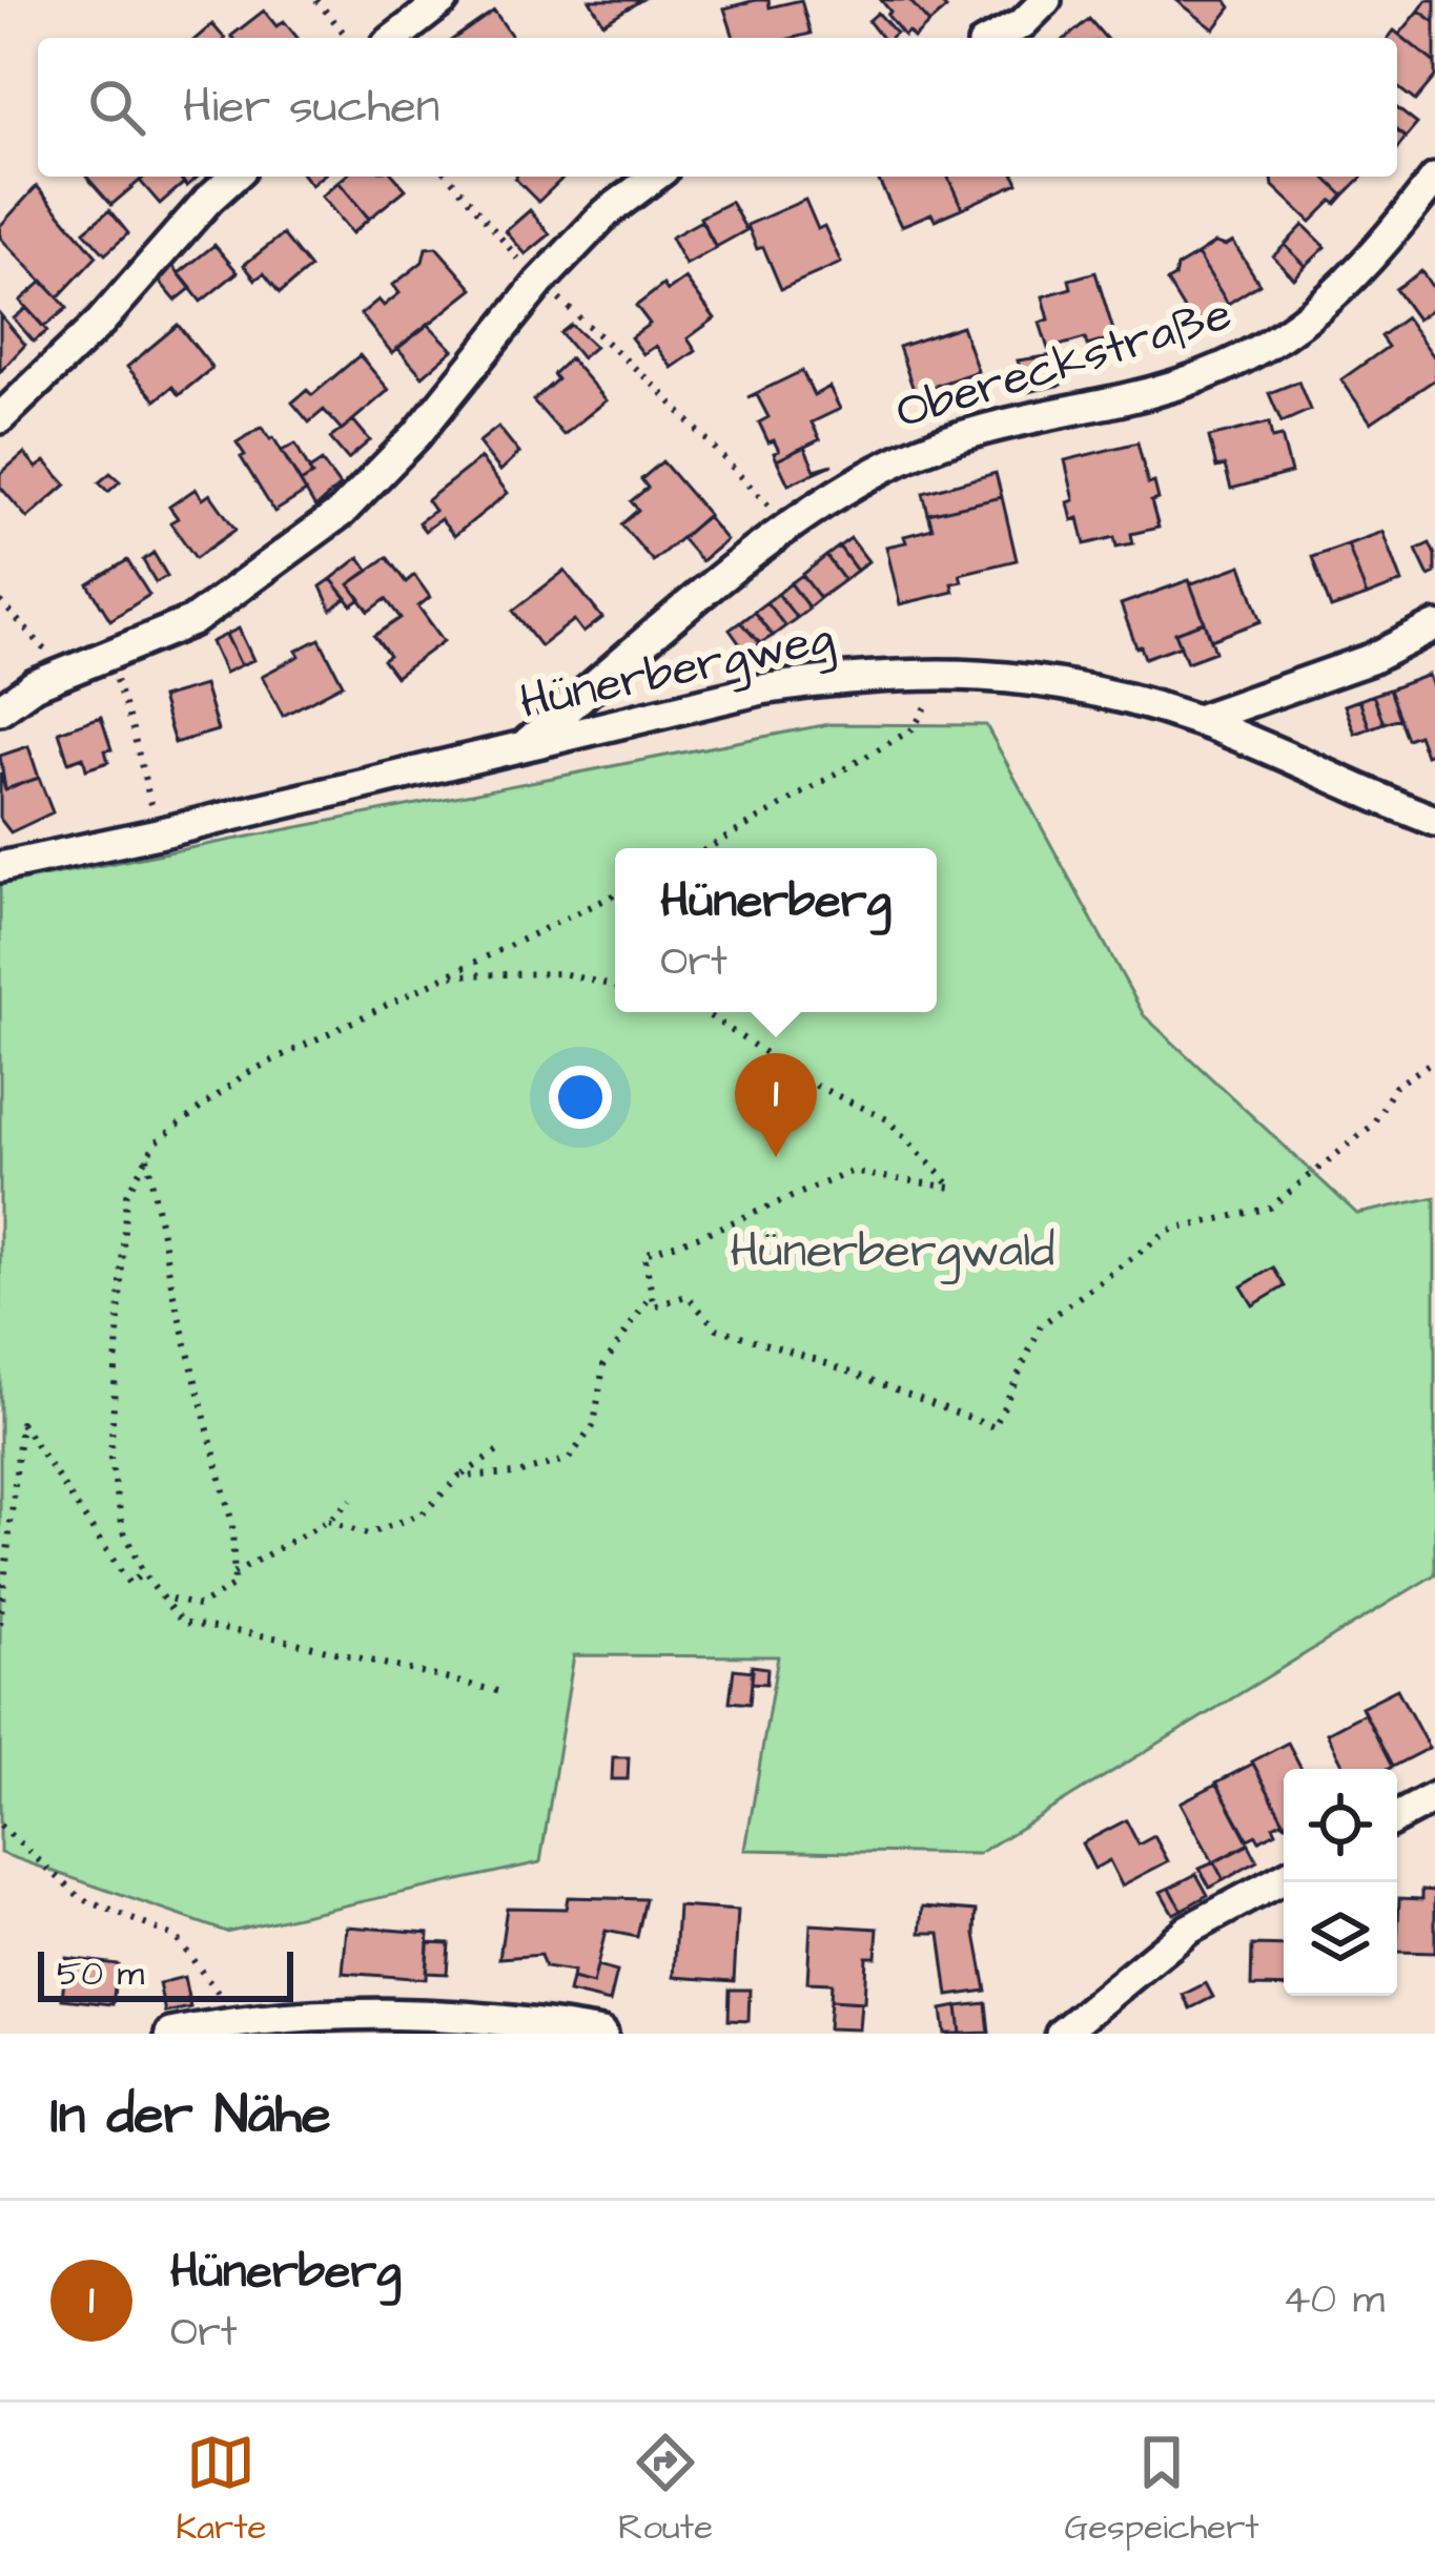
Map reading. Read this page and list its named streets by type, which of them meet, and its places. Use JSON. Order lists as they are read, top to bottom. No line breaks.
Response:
{"streets":{"street":["Obereckstraße","Hünerbergweg"]},"crossings":[["Obereckstraße","Hünerbergweg"]],"parks":["Hünerbergwald"],"scale_bar":"50 m","page":{"search":"Hier suchen","popup":["Hünerberg","Ort"],"pins":"1","scale":"50 m","heading":"In der Nähe","list":[{"mark":"1","name":"Hünerberg","note":"Ort","value":"40 m"}],"nav":["Karte","Route","Gespeichert"]}}
